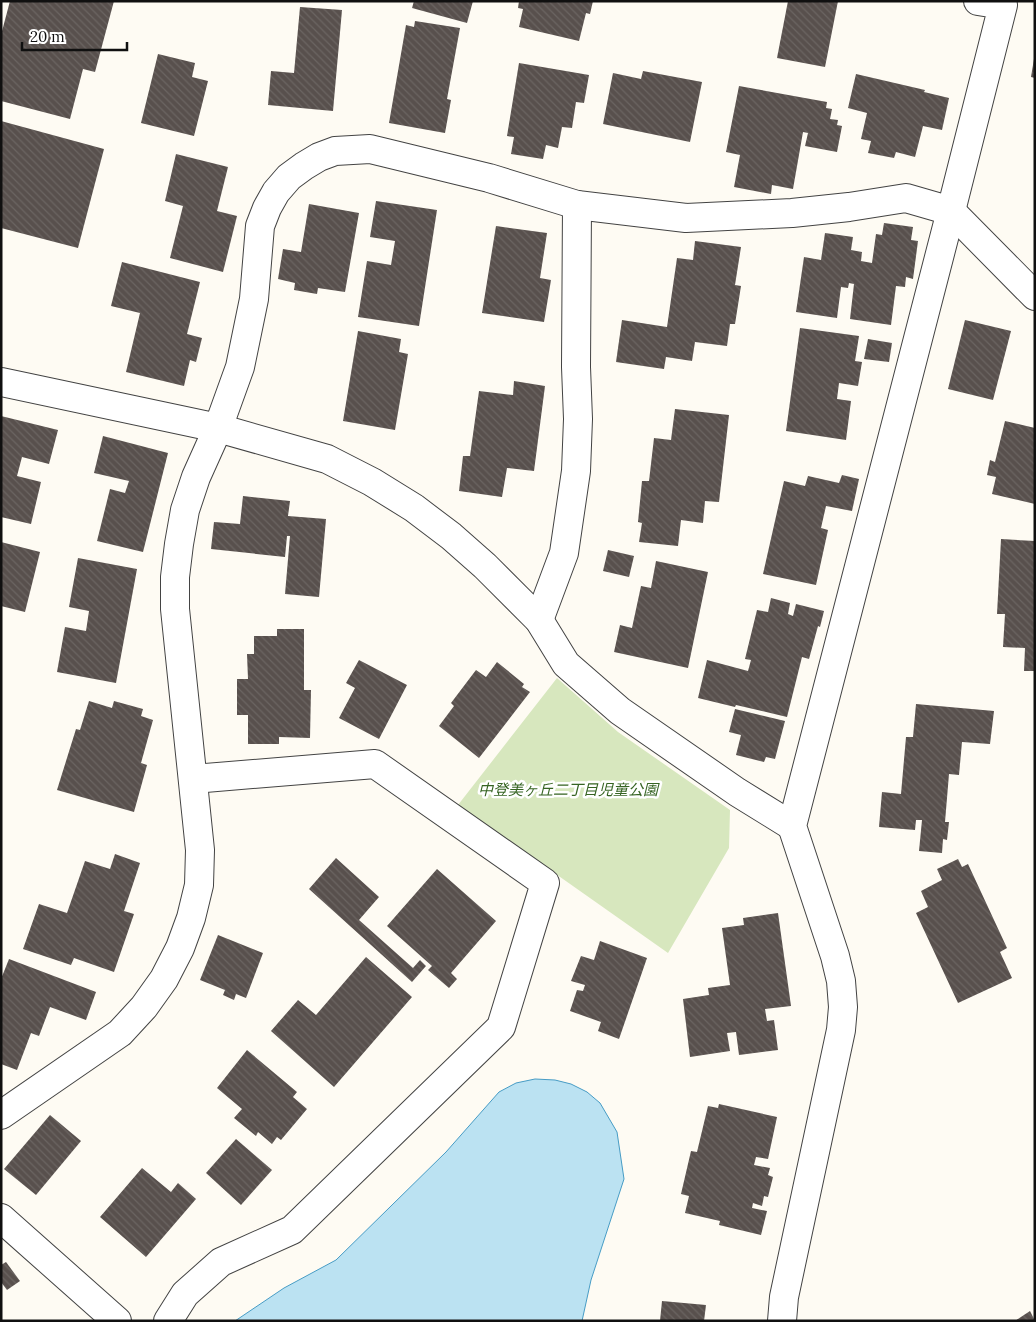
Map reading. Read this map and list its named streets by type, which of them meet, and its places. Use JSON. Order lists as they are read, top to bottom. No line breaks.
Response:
{"parks":["中登美ヶ丘二丁目児童公園"],"scale_bar":"20 m"}
